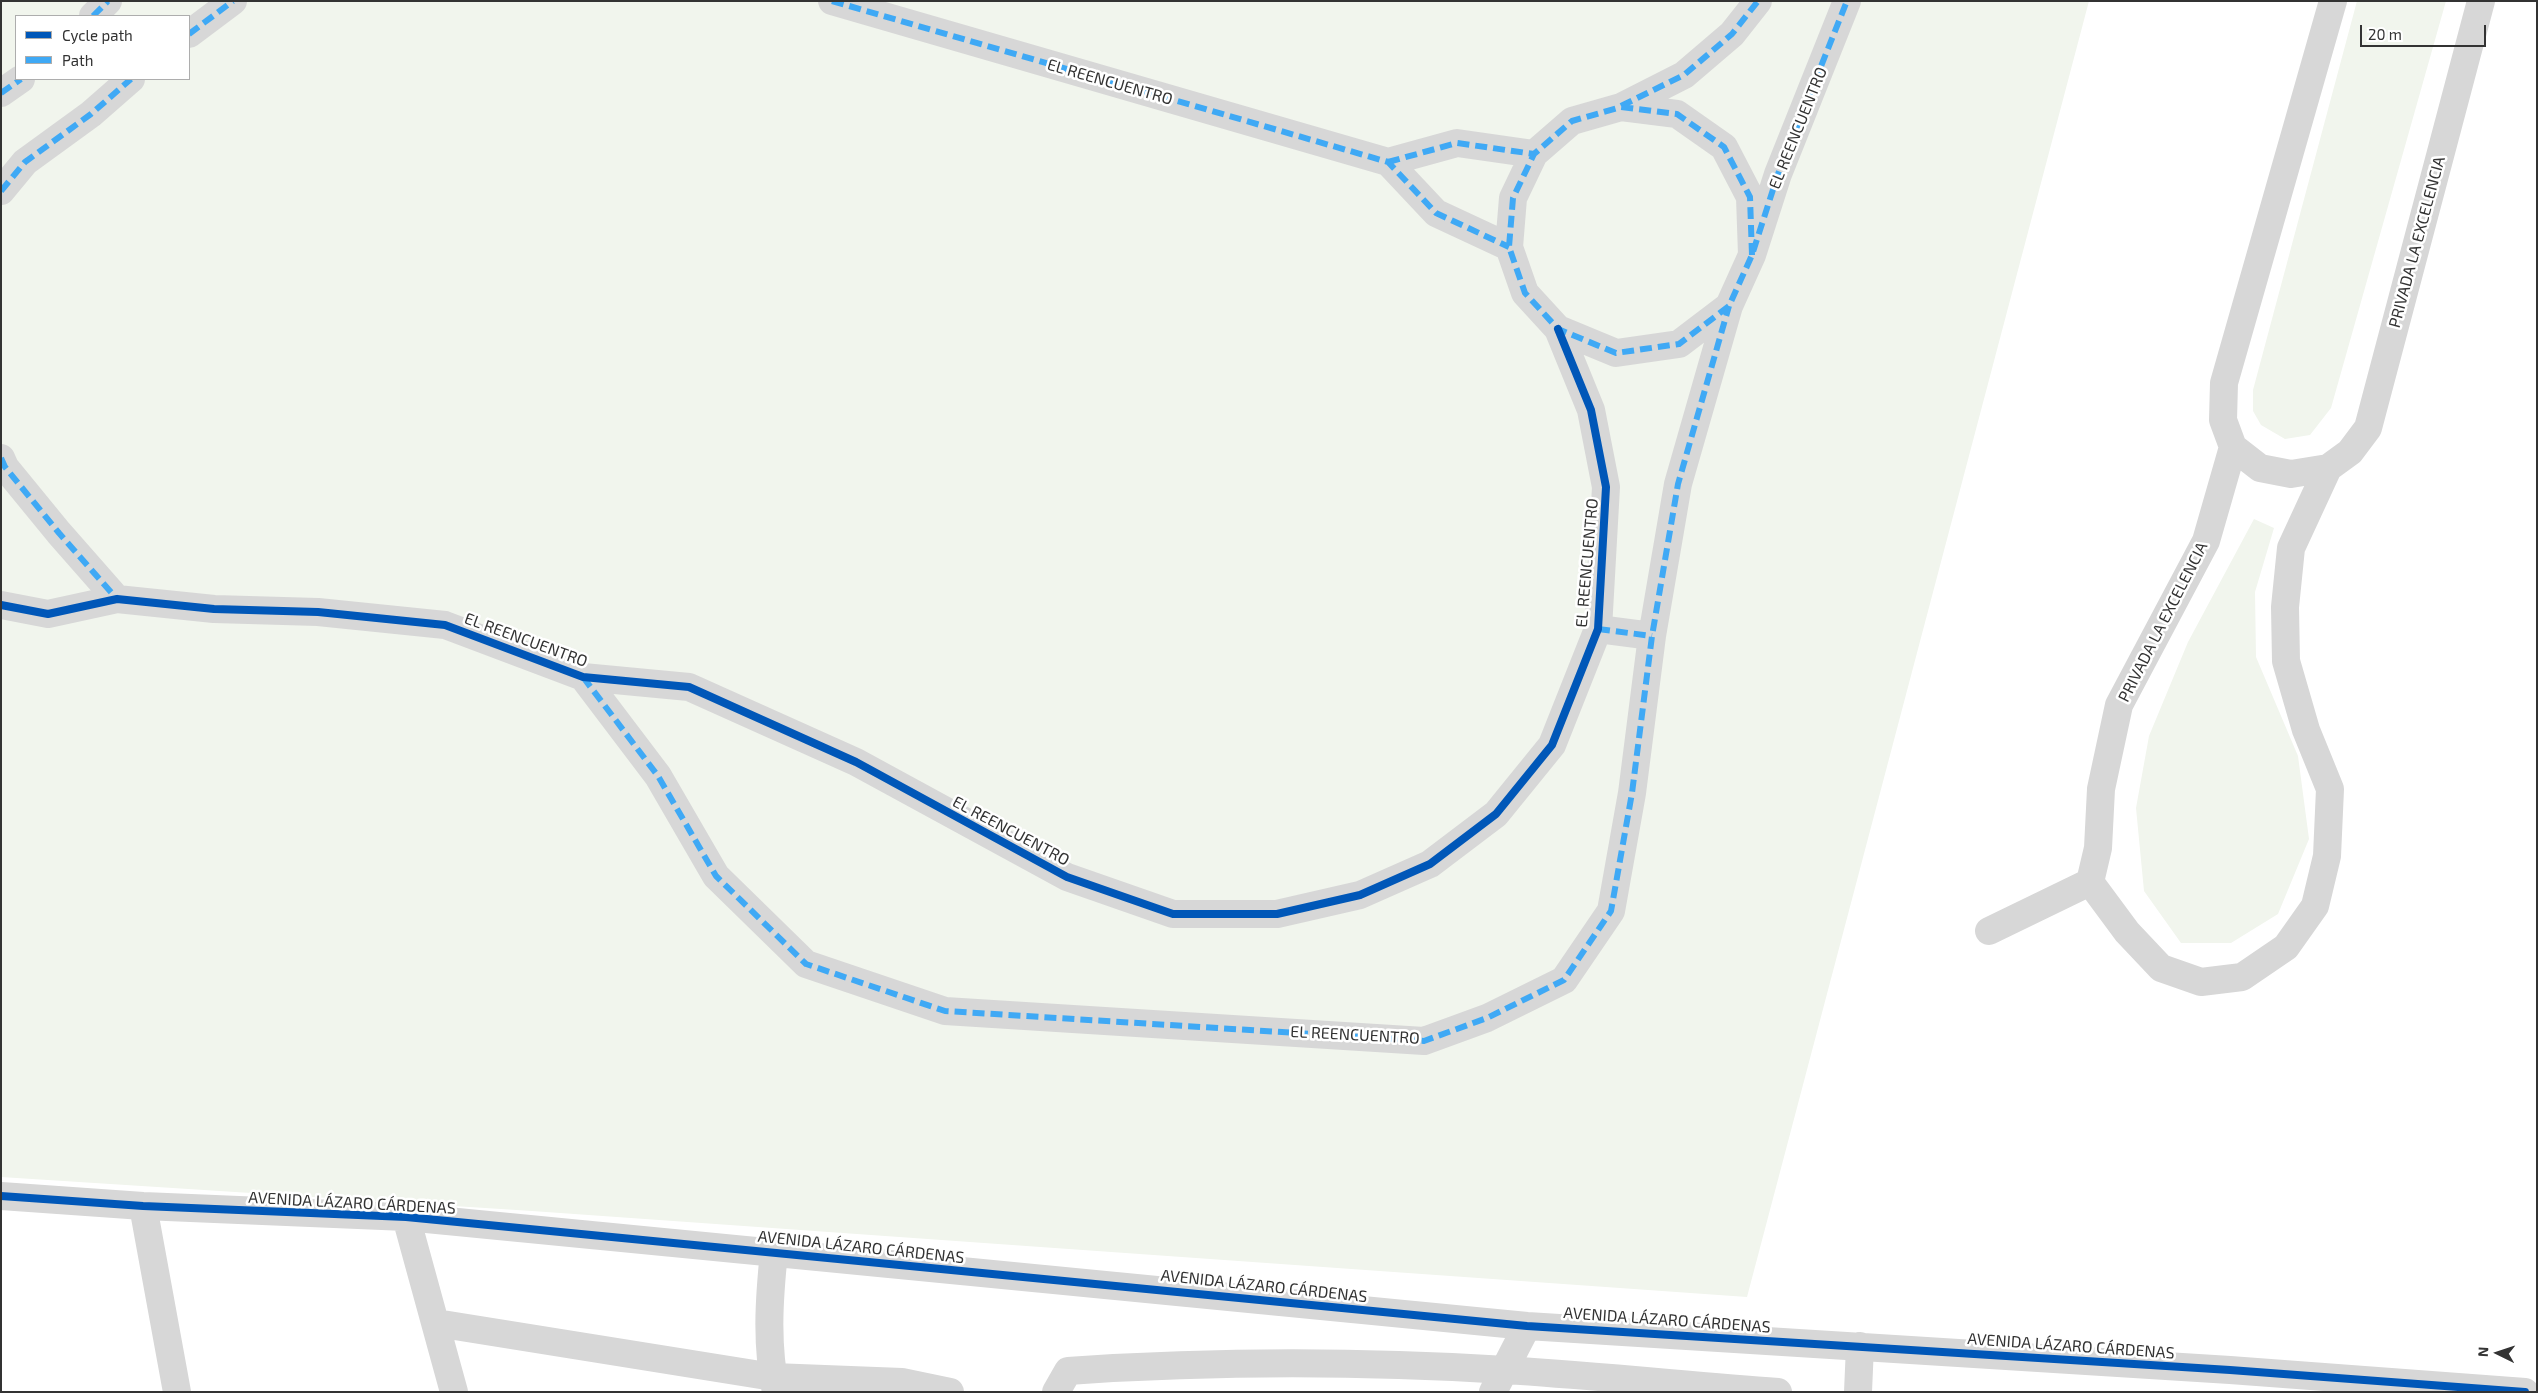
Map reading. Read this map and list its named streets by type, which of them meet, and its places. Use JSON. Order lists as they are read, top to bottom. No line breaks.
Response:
{"streets":{"street":["EL REENCUENTRO","PRIVADA LA EXCELENCIA","AVENIDA LÁZARO CÁRDENAS"]},"legend":["Cycle path","Path"],"scale_bar":"20 m","north":"left"}
